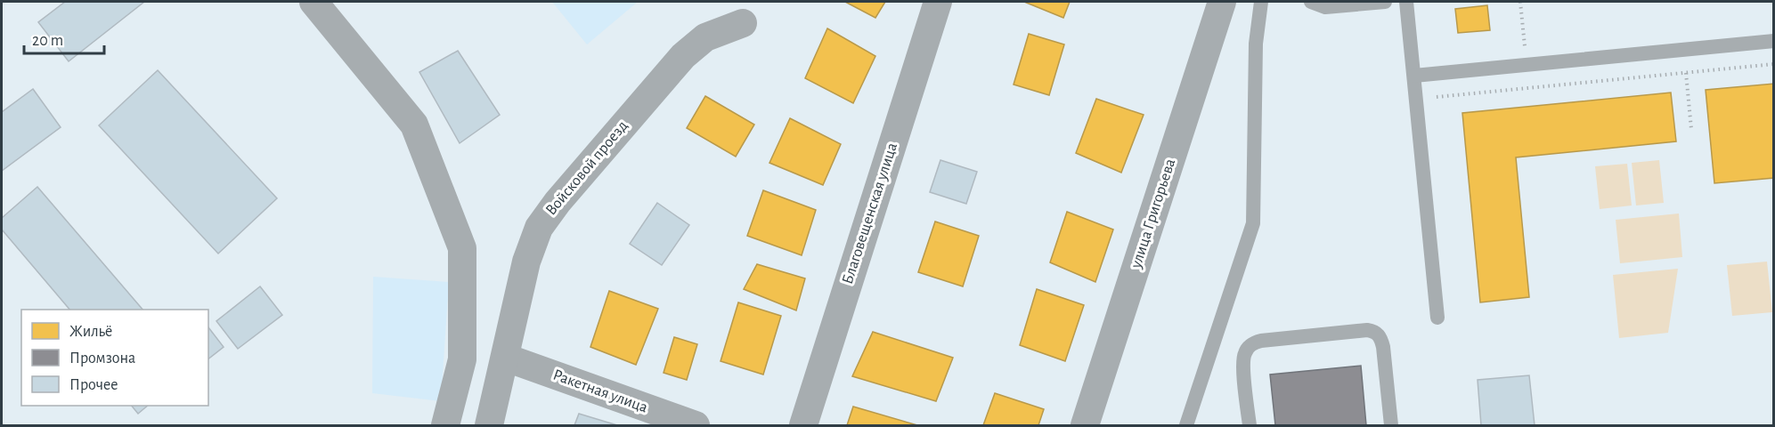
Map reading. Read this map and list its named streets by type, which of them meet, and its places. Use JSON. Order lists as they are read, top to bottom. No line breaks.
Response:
{"streets":{"street":["Войсковой проезд","Благовещенская улица","улица Григорьева","Ракетная улица"]},"crossings":[["Войсковой проезд","Ракетная улица"]],"legend":["Жильё","Промзона","Прочее"],"scale_bar":"20 m"}
